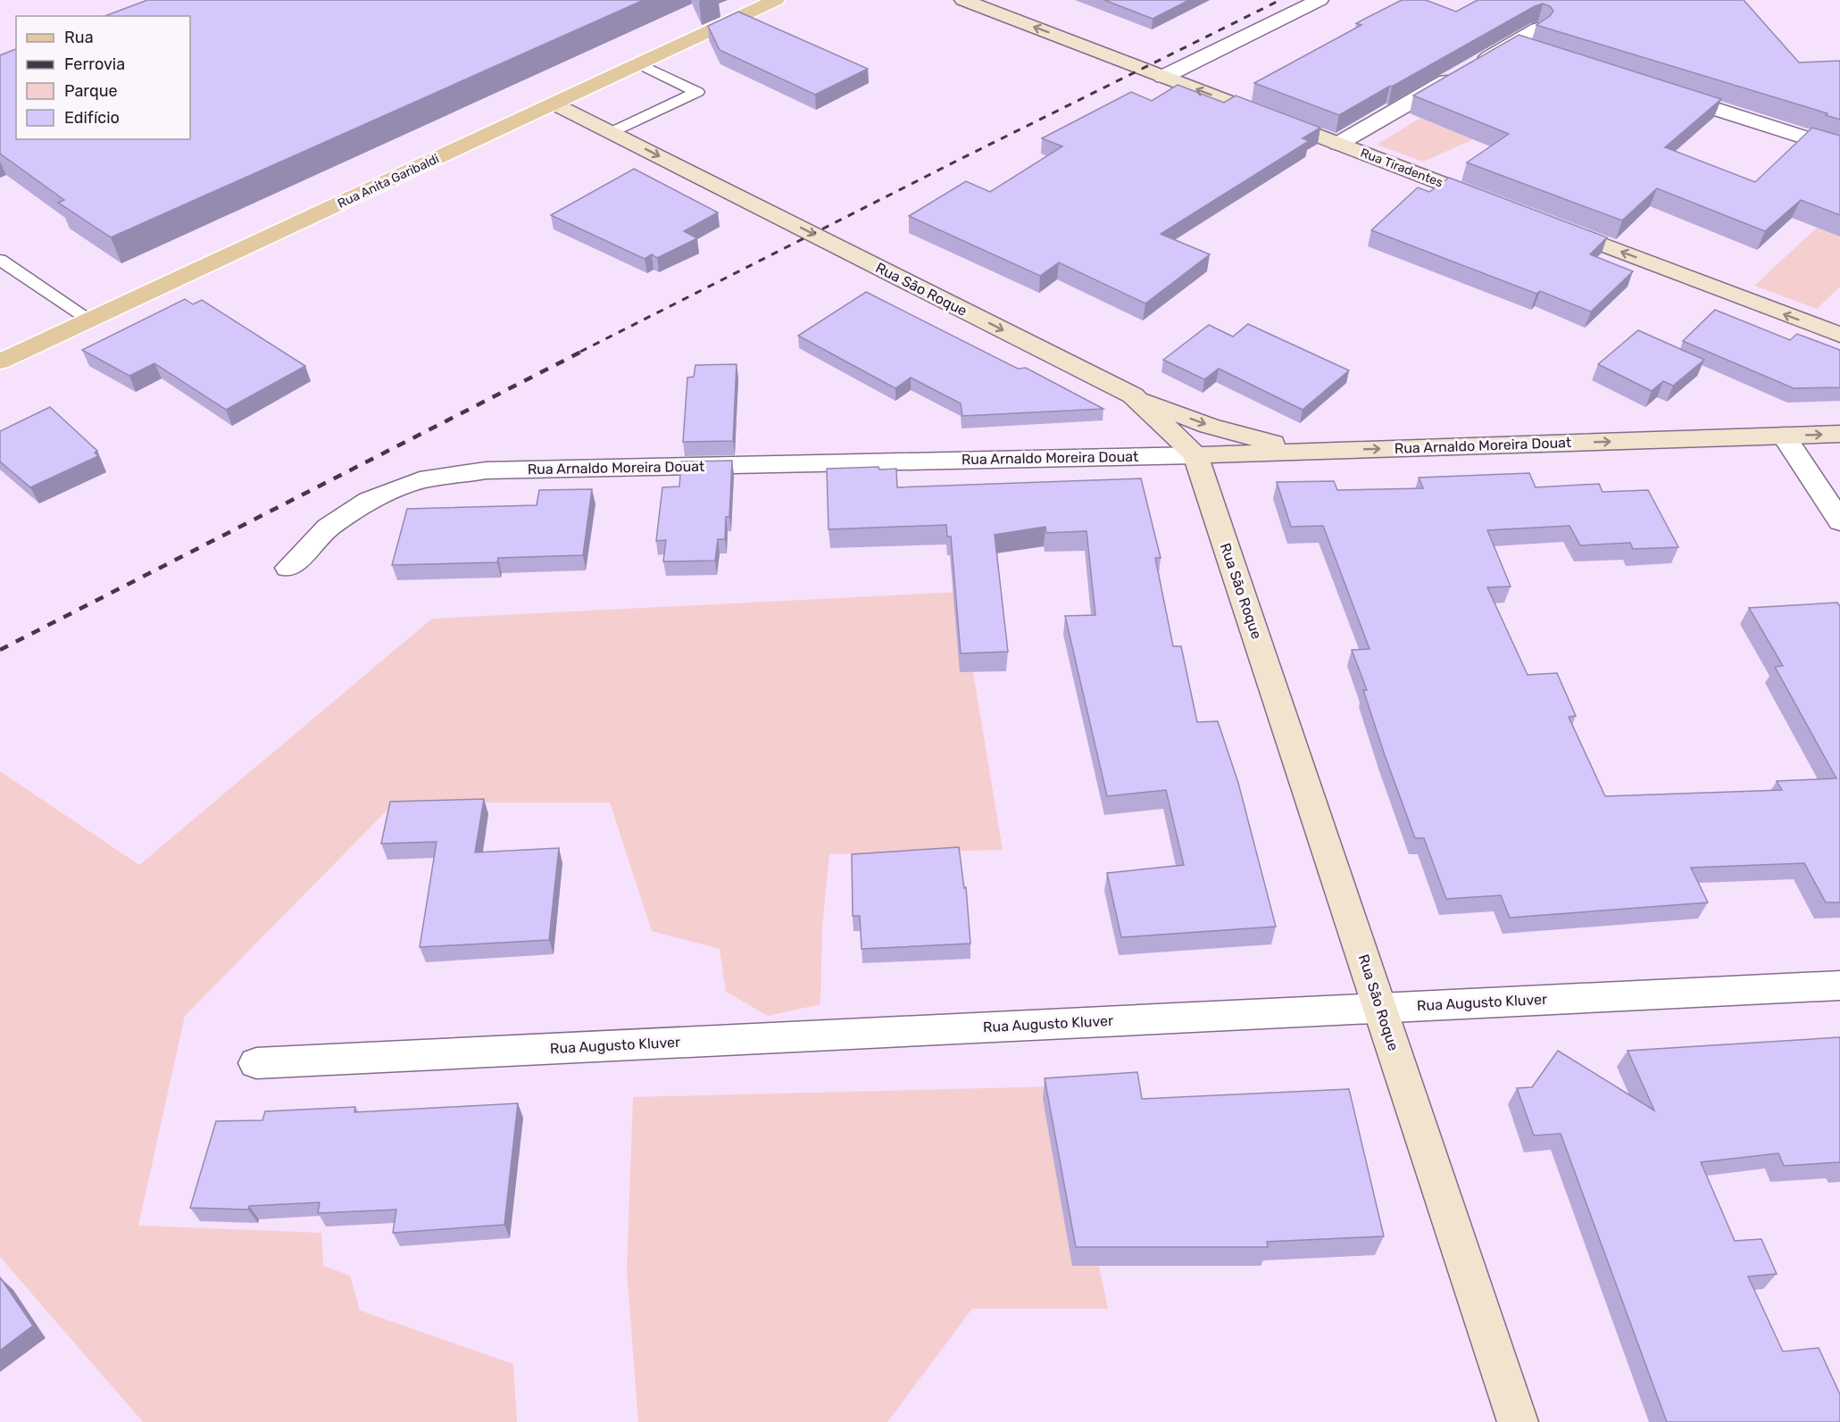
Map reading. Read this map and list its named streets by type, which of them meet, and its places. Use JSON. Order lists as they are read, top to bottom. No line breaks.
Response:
{"streets":{"main road":["Rua Anita Garibaldi"],"street":["Rua Tiradentes","Rua São Roque","Rua Arnaldo Moreira Douat","Rua Augusto Kluver"]},"crossings":[["Rua Anita Garibaldi","Rua São Roque"],["Rua São Roque","Rua Arnaldo Moreira Douat"],["Rua São Roque","Rua Augusto Kluver"]],"one_way":["Rua Tiradentes"],"legend":["Rua","Ferrovia","Parque","Edifício"]}
